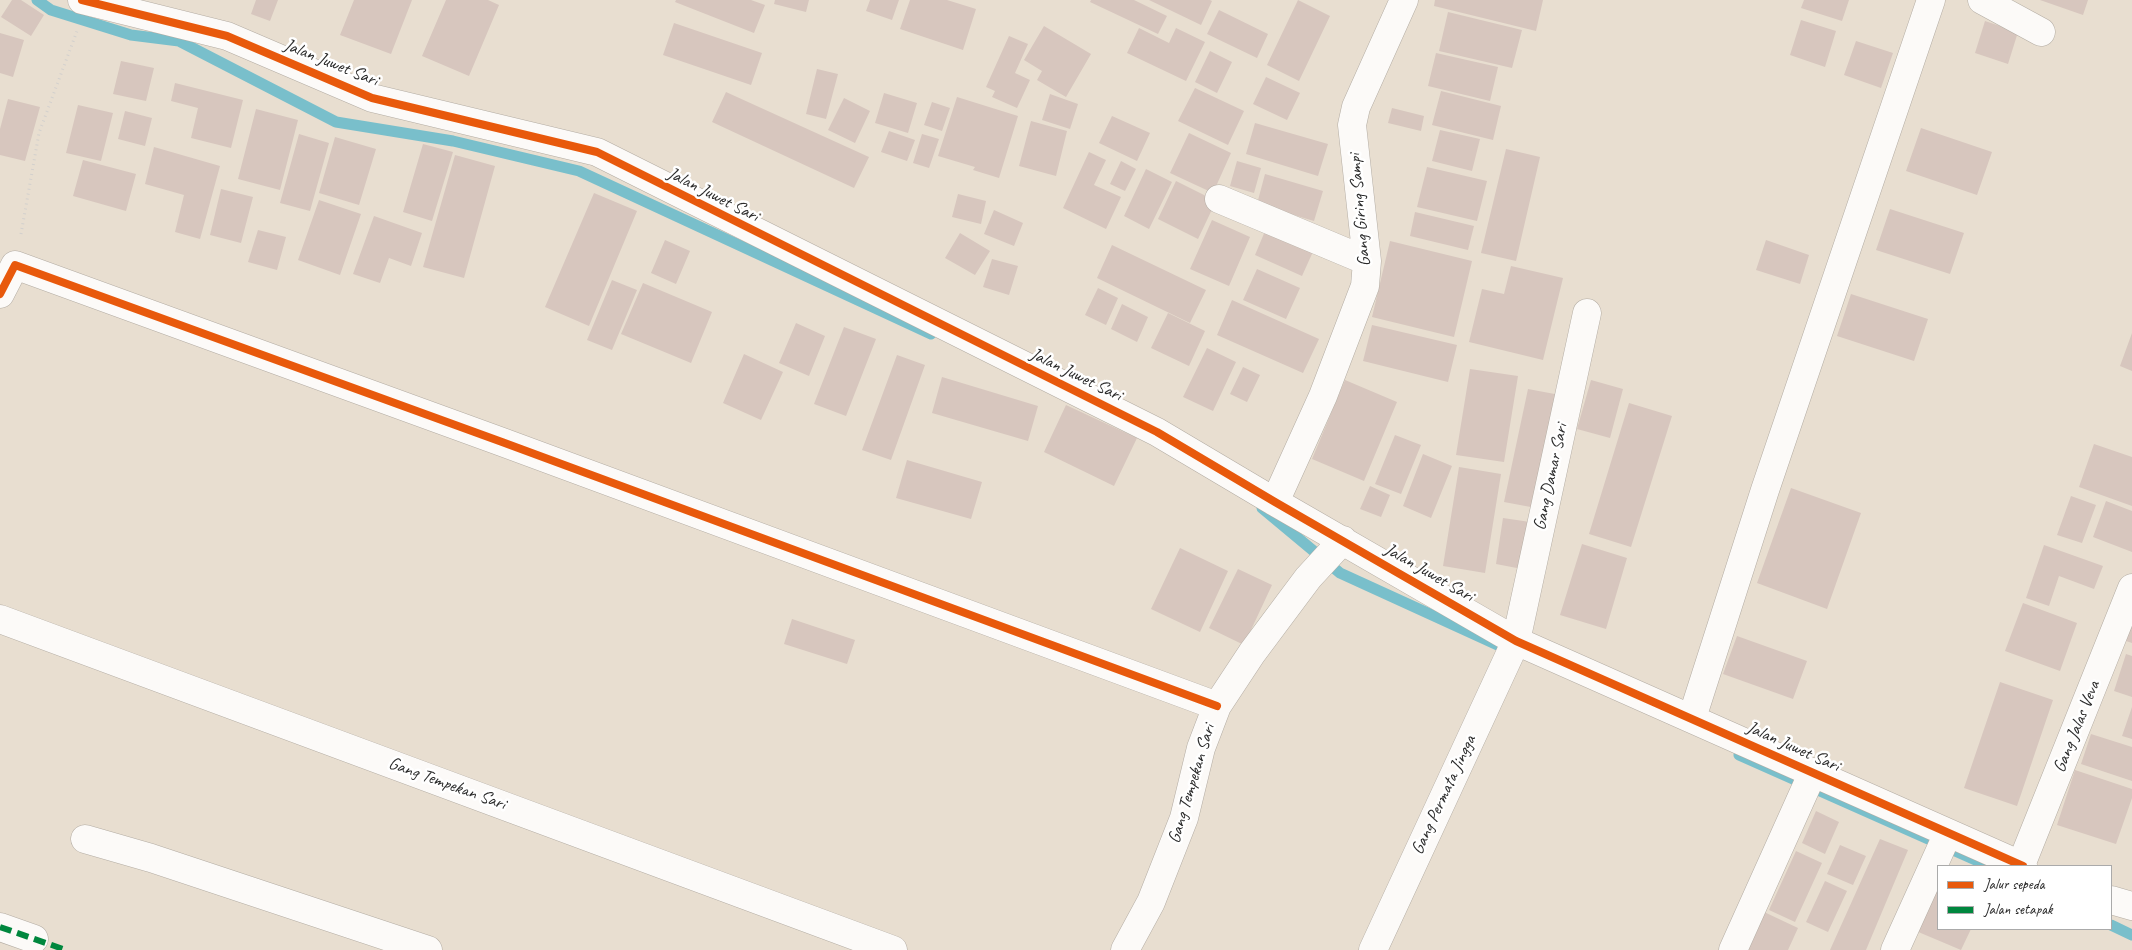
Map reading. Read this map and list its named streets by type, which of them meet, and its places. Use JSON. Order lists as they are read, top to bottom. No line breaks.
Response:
{"streets":{"street":["Jalan Juwet Sari","Gang Giring Sampi","Gang Damar Sari","Gang Jalas Veva","Gang Tempekan Sari","Gang Permata Jingga"]},"crossings":[["Jalan Juwet Sari","Gang Giring Sampi"],["Jalan Juwet Sari","Gang Damar Sari"],["Jalan Juwet Sari","Gang Tempekan Sari"],["Jalan Juwet Sari","Gang Permata Jingga"],["Gang Damar Sari","Gang Permata Jingga"]],"legend":["Jalur sepeda","Jalan setapak"]}
